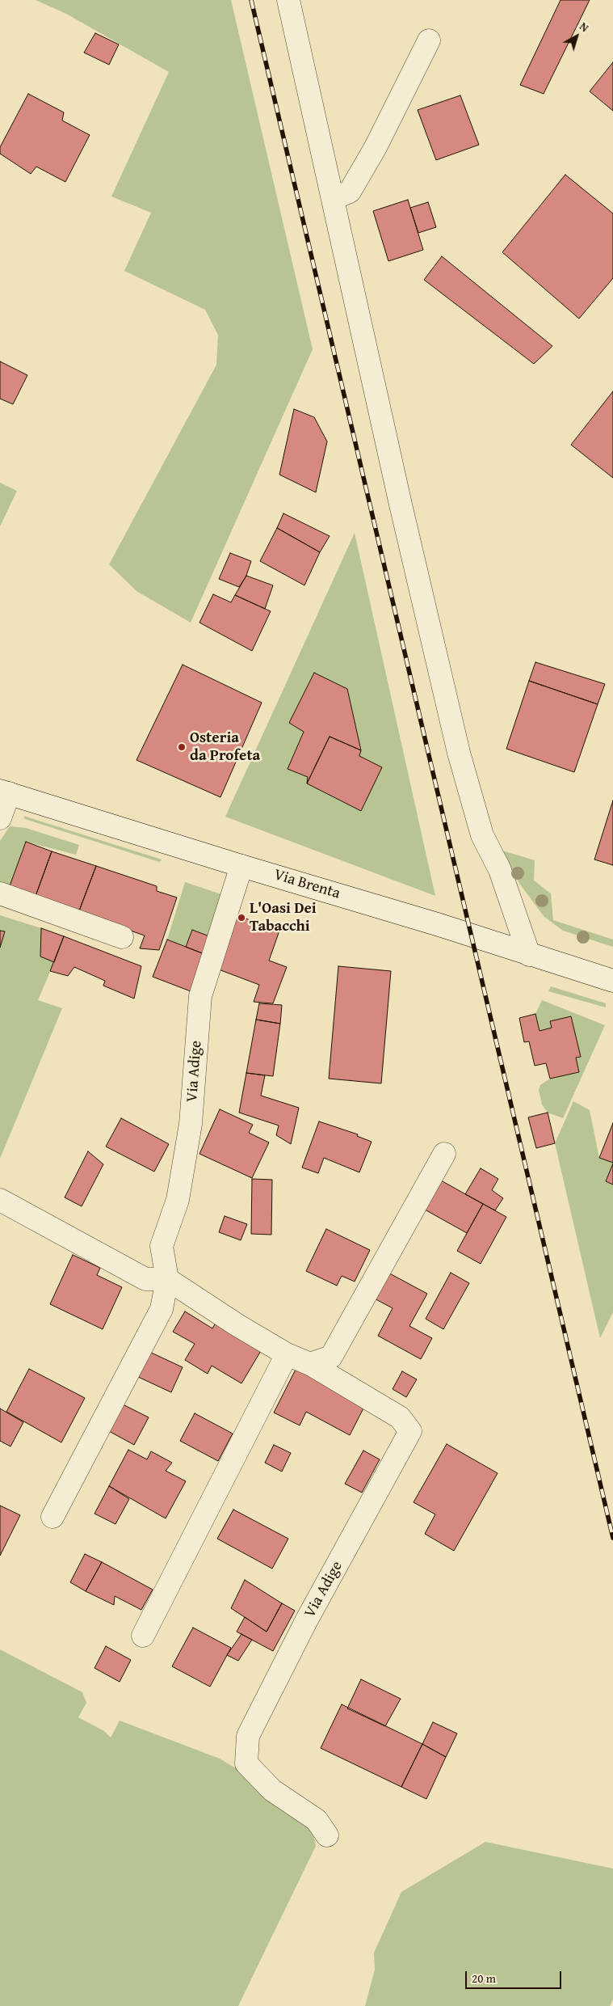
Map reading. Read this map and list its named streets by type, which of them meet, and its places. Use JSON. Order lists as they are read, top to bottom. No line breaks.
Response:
{"streets":{"street":["Via Brenta","Via Adige"]},"crossings":[["Via Brenta","Via Adige"]],"places":["Osteria da Profeta","L'Oasi Dei Tabacchi"],"scale_bar":"20 m","north":"top right"}
